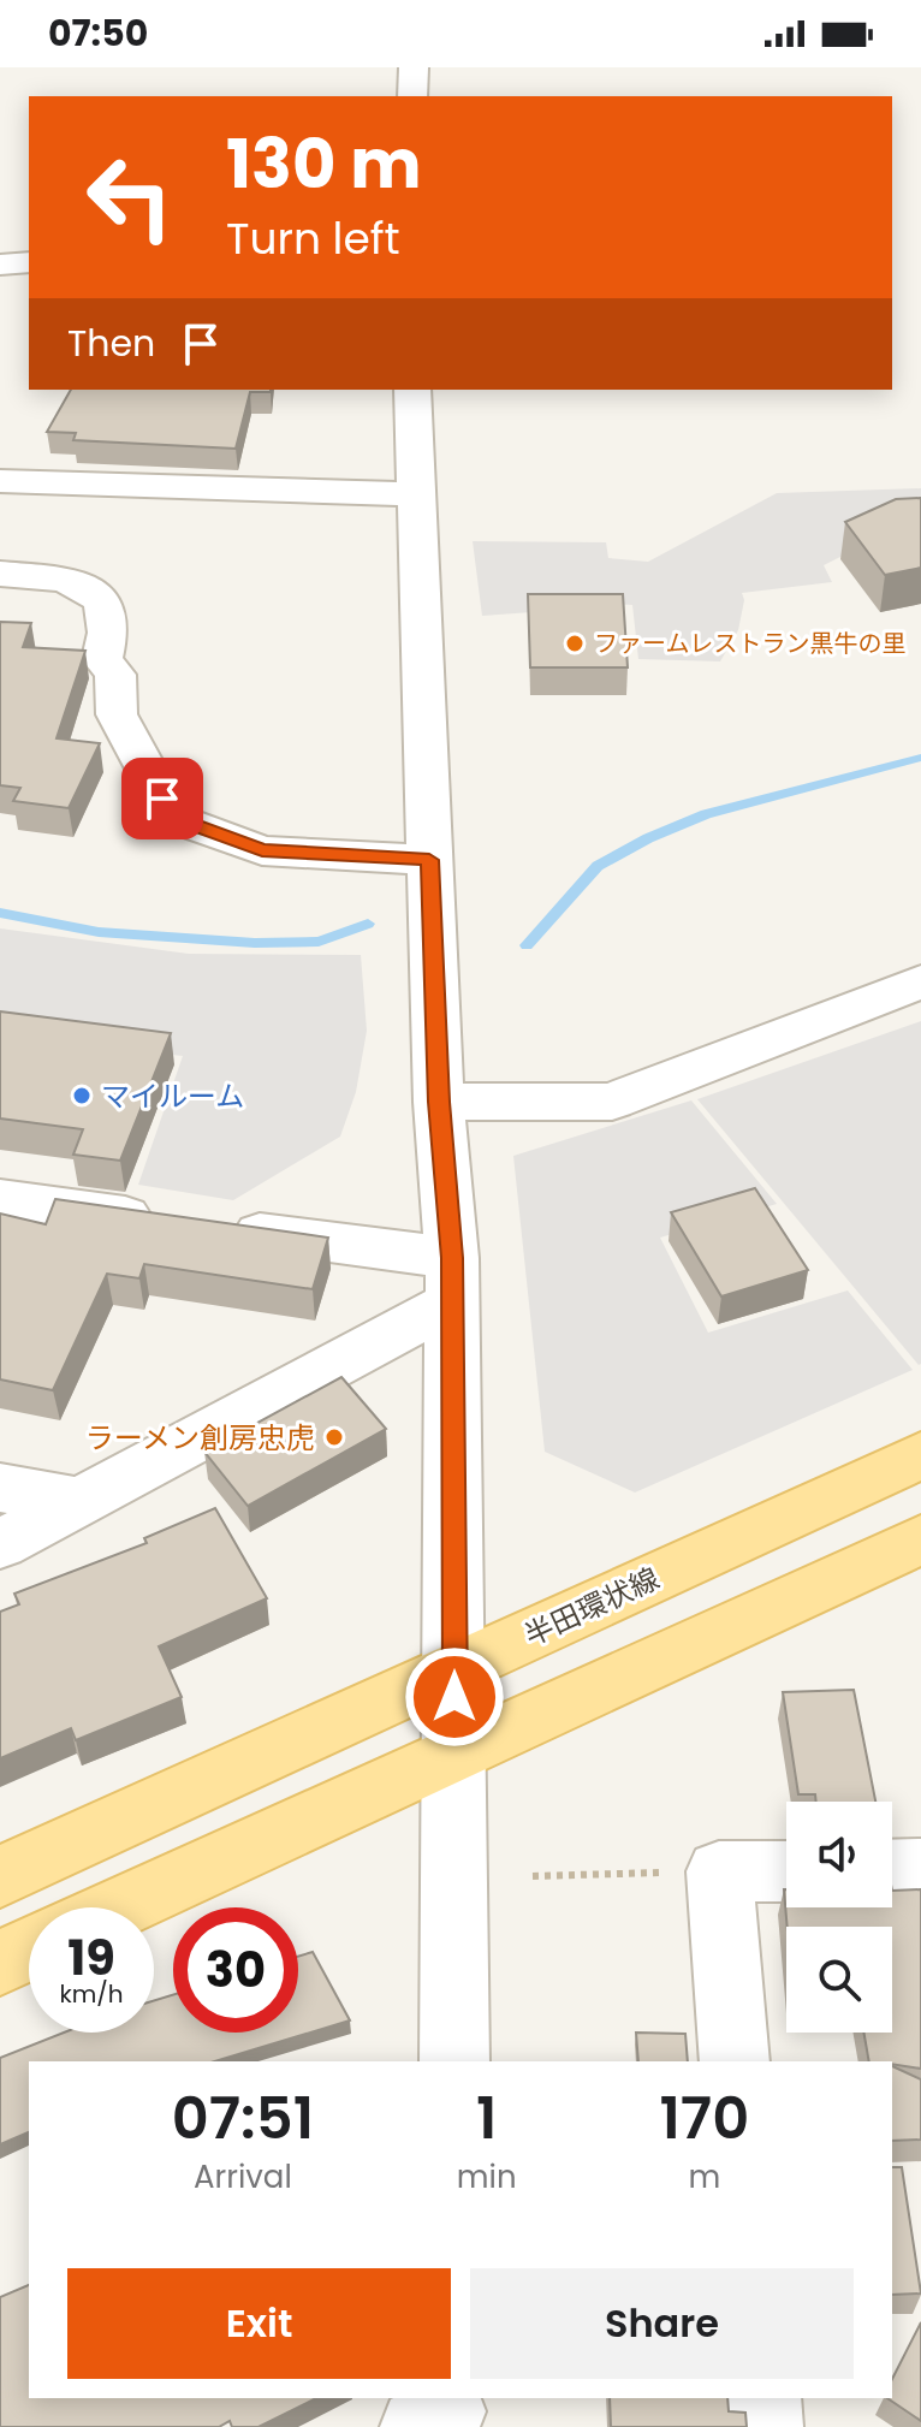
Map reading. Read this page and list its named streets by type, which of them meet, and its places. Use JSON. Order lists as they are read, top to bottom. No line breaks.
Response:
{"streets":{"main road":["半田環状線"]},"places":["ファームレストラン黒牛の里","マイルーム","ラーメン創房忠虎"],"page":{"status":"07:50","turn":["130 m","Turn left"],"then":"Then","speed":"19 km/h","limit":"30","eta":["07:51","Arrival","1","min","170","m"],"buttons":["Exit","Share"]}}
